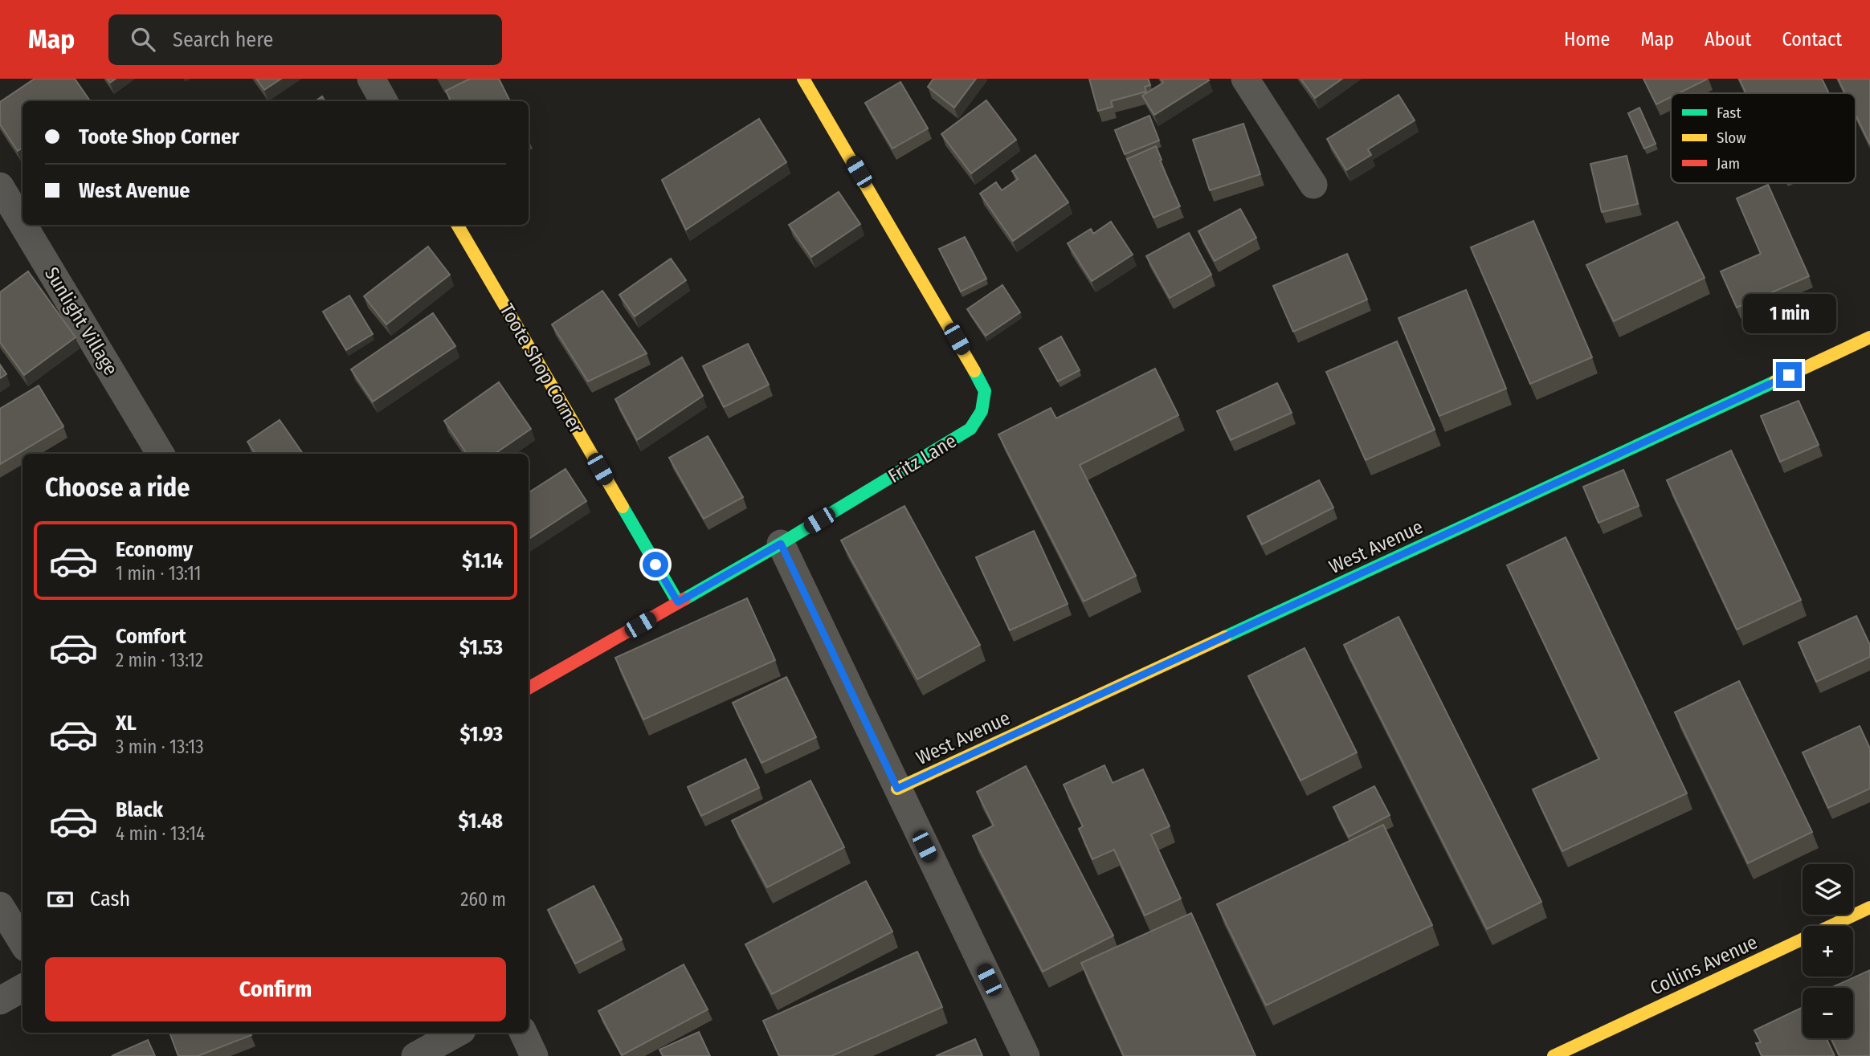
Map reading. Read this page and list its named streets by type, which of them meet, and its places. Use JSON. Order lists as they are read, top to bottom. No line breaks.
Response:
{"streets":{"street":["Sunlight Village","Toote Shop Corner","Fritz Lane","West Avenue","Collins Avenue"]},"crossings":[["Toote Shop Corner","Fritz Lane"]],"legend":["Fast","Slow","Jam"],"page":{"header":"Map","search":"Search here","nav":["Home","Map","About","Contact"],"banner":["Toote Shop Corner","West Avenue"],"bubble":"1 min","heading":"Choose a ride","list":[{"name":"Economy","note":"1 min · 13:11","value":"$1.14"},{"name":"Comfort","note":"2 min · 13:12","value":"$1.53"},{"name":"XL","note":"3 min · 13:13","value":"$1.93"},{"name":"Black","note":"4 min · 13:14","value":"$1.48"}],"map_buttons":["+","−"],"pay":["Cash","260 m"],"buttons":"Confirm"}}
